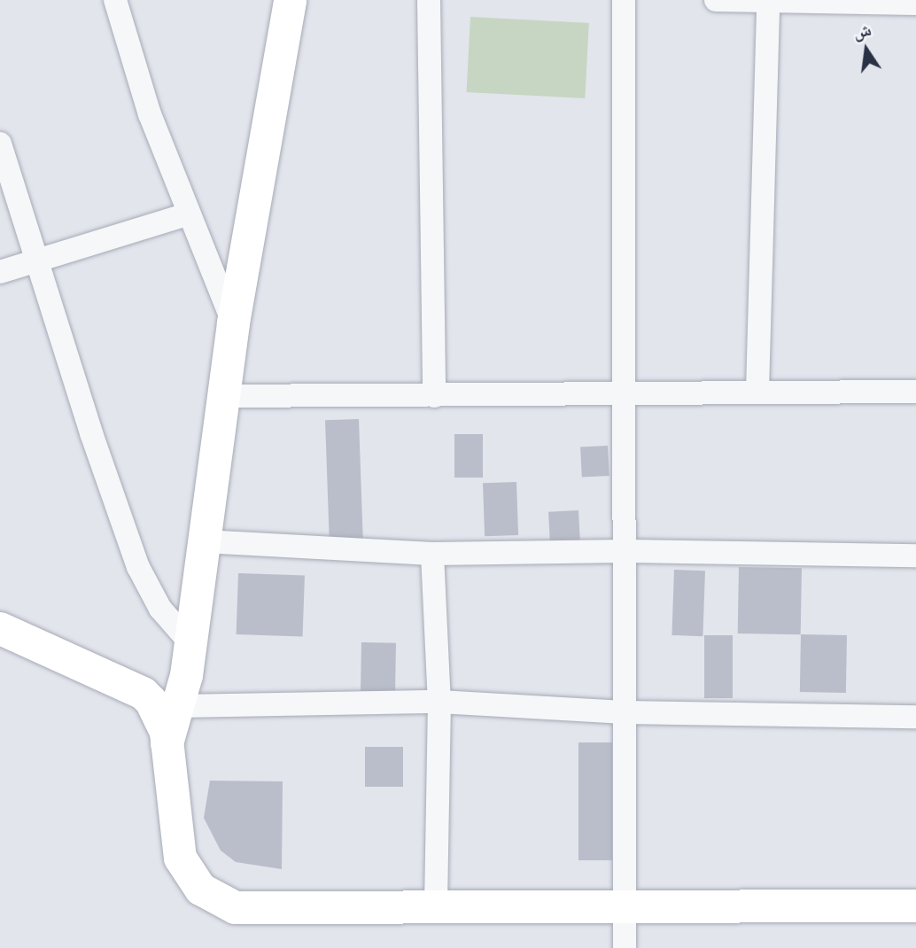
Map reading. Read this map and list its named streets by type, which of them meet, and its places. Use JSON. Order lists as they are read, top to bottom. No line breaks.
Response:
{"north":"top"}
